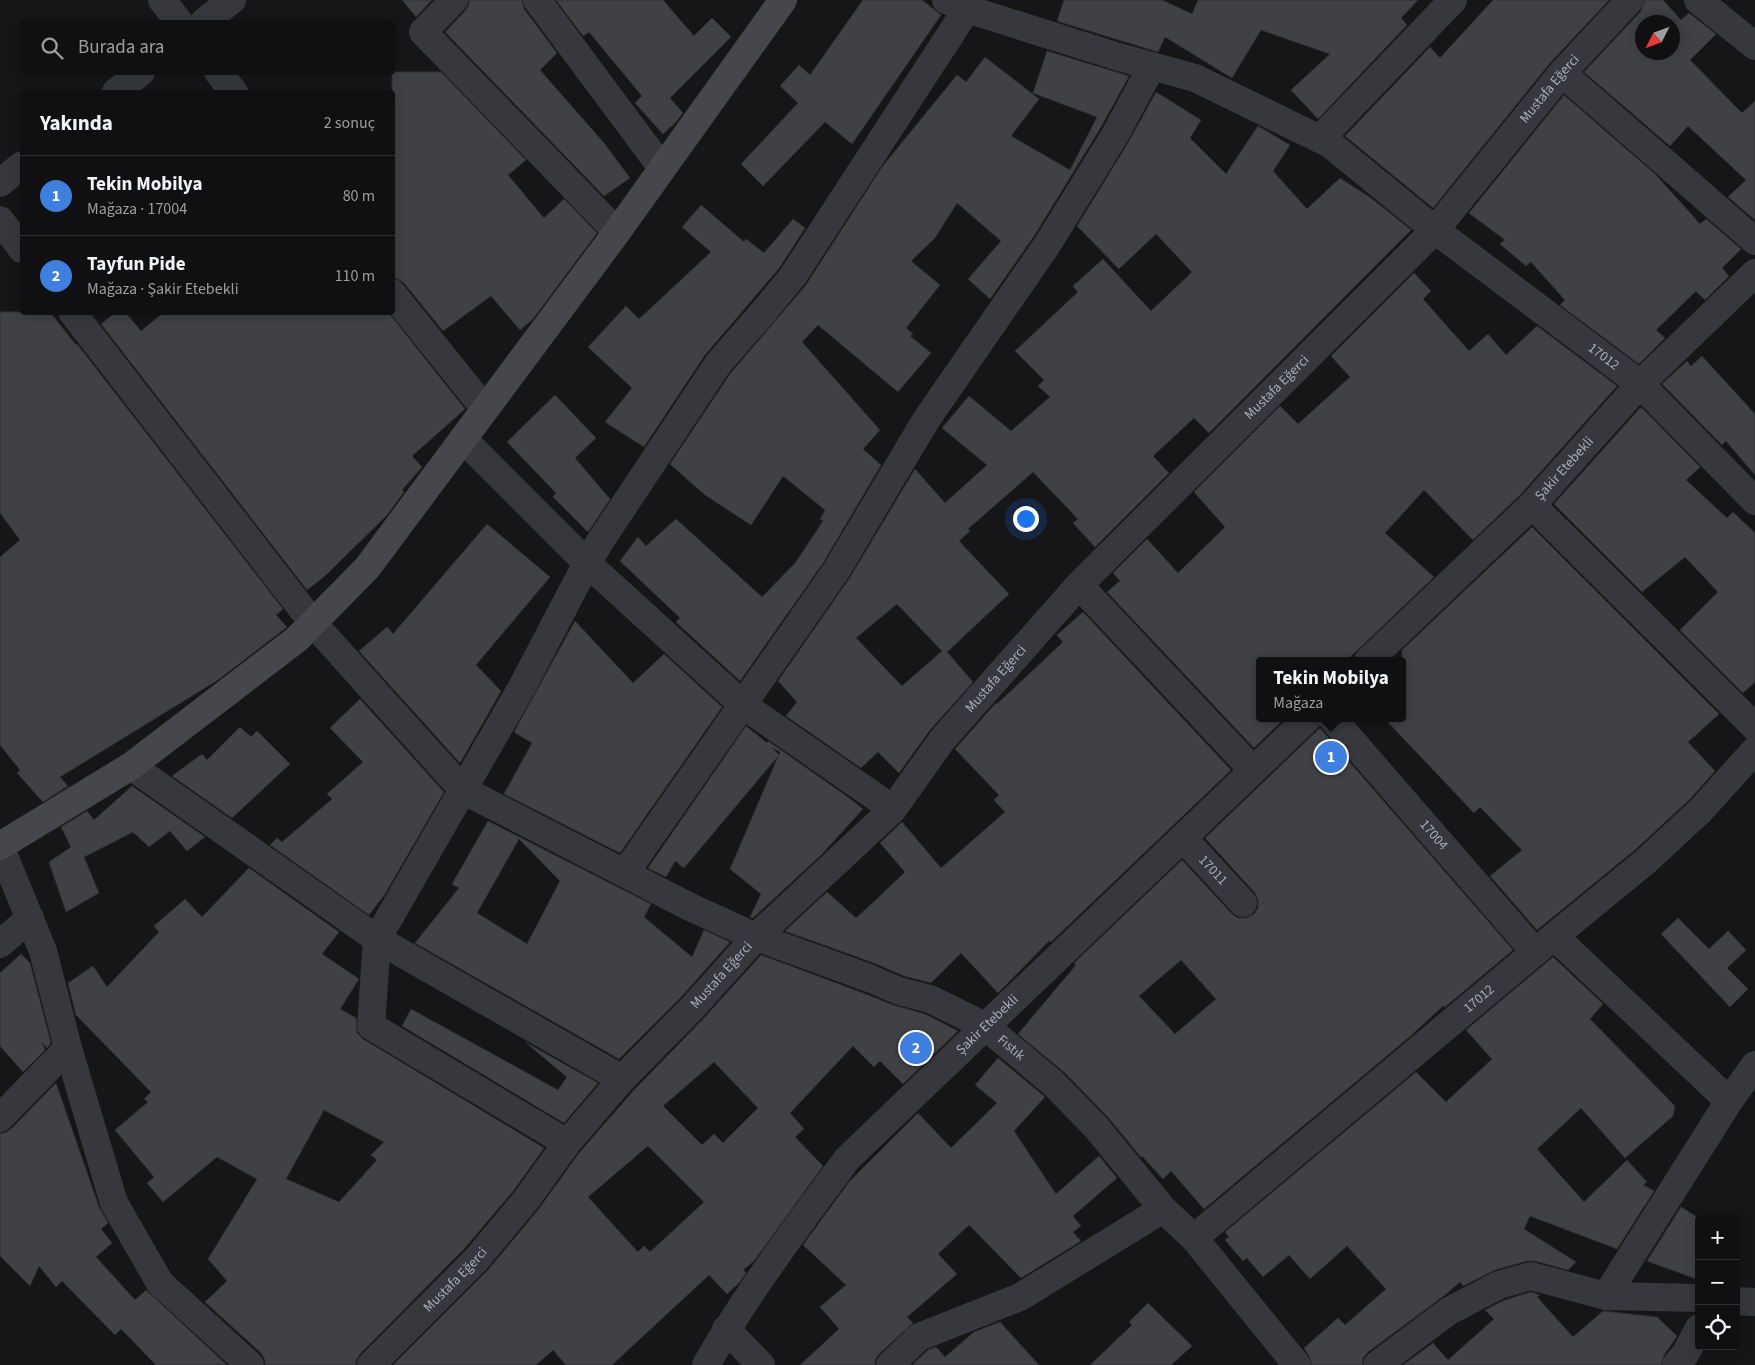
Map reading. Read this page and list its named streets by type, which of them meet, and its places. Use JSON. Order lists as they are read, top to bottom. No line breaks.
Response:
{"streets":{"street":["Mustafa Eğerci","17012","Şakir Etebekli","17004","17011","Fıstık"]},"crossings":[["Mustafa Eğerci","17012"],["Mustafa Eğerci","Fıstık"],["17012","Şakir Etebekli"],["17012","17004"],["17012","Fıstık"],["Şakir Etebekli","17011"],["Şakir Etebekli","Fıstık"]],"north":"bottom left","page":{"search":"Burada ara","heading":["Yakında","2 sonuç"],"list":[{"mark":"1","name":"Tekin Mobilya","note":"Mağaza · 17004","value":"80 m"},{"mark":"2","name":"Tayfun Pide","note":"Mağaza · Şakir Etebekli","value":"110 m"}],"popup":["Tekin Mobilya","Mağaza"],"pins":["1","2"],"map_buttons":["+","−"]}}
